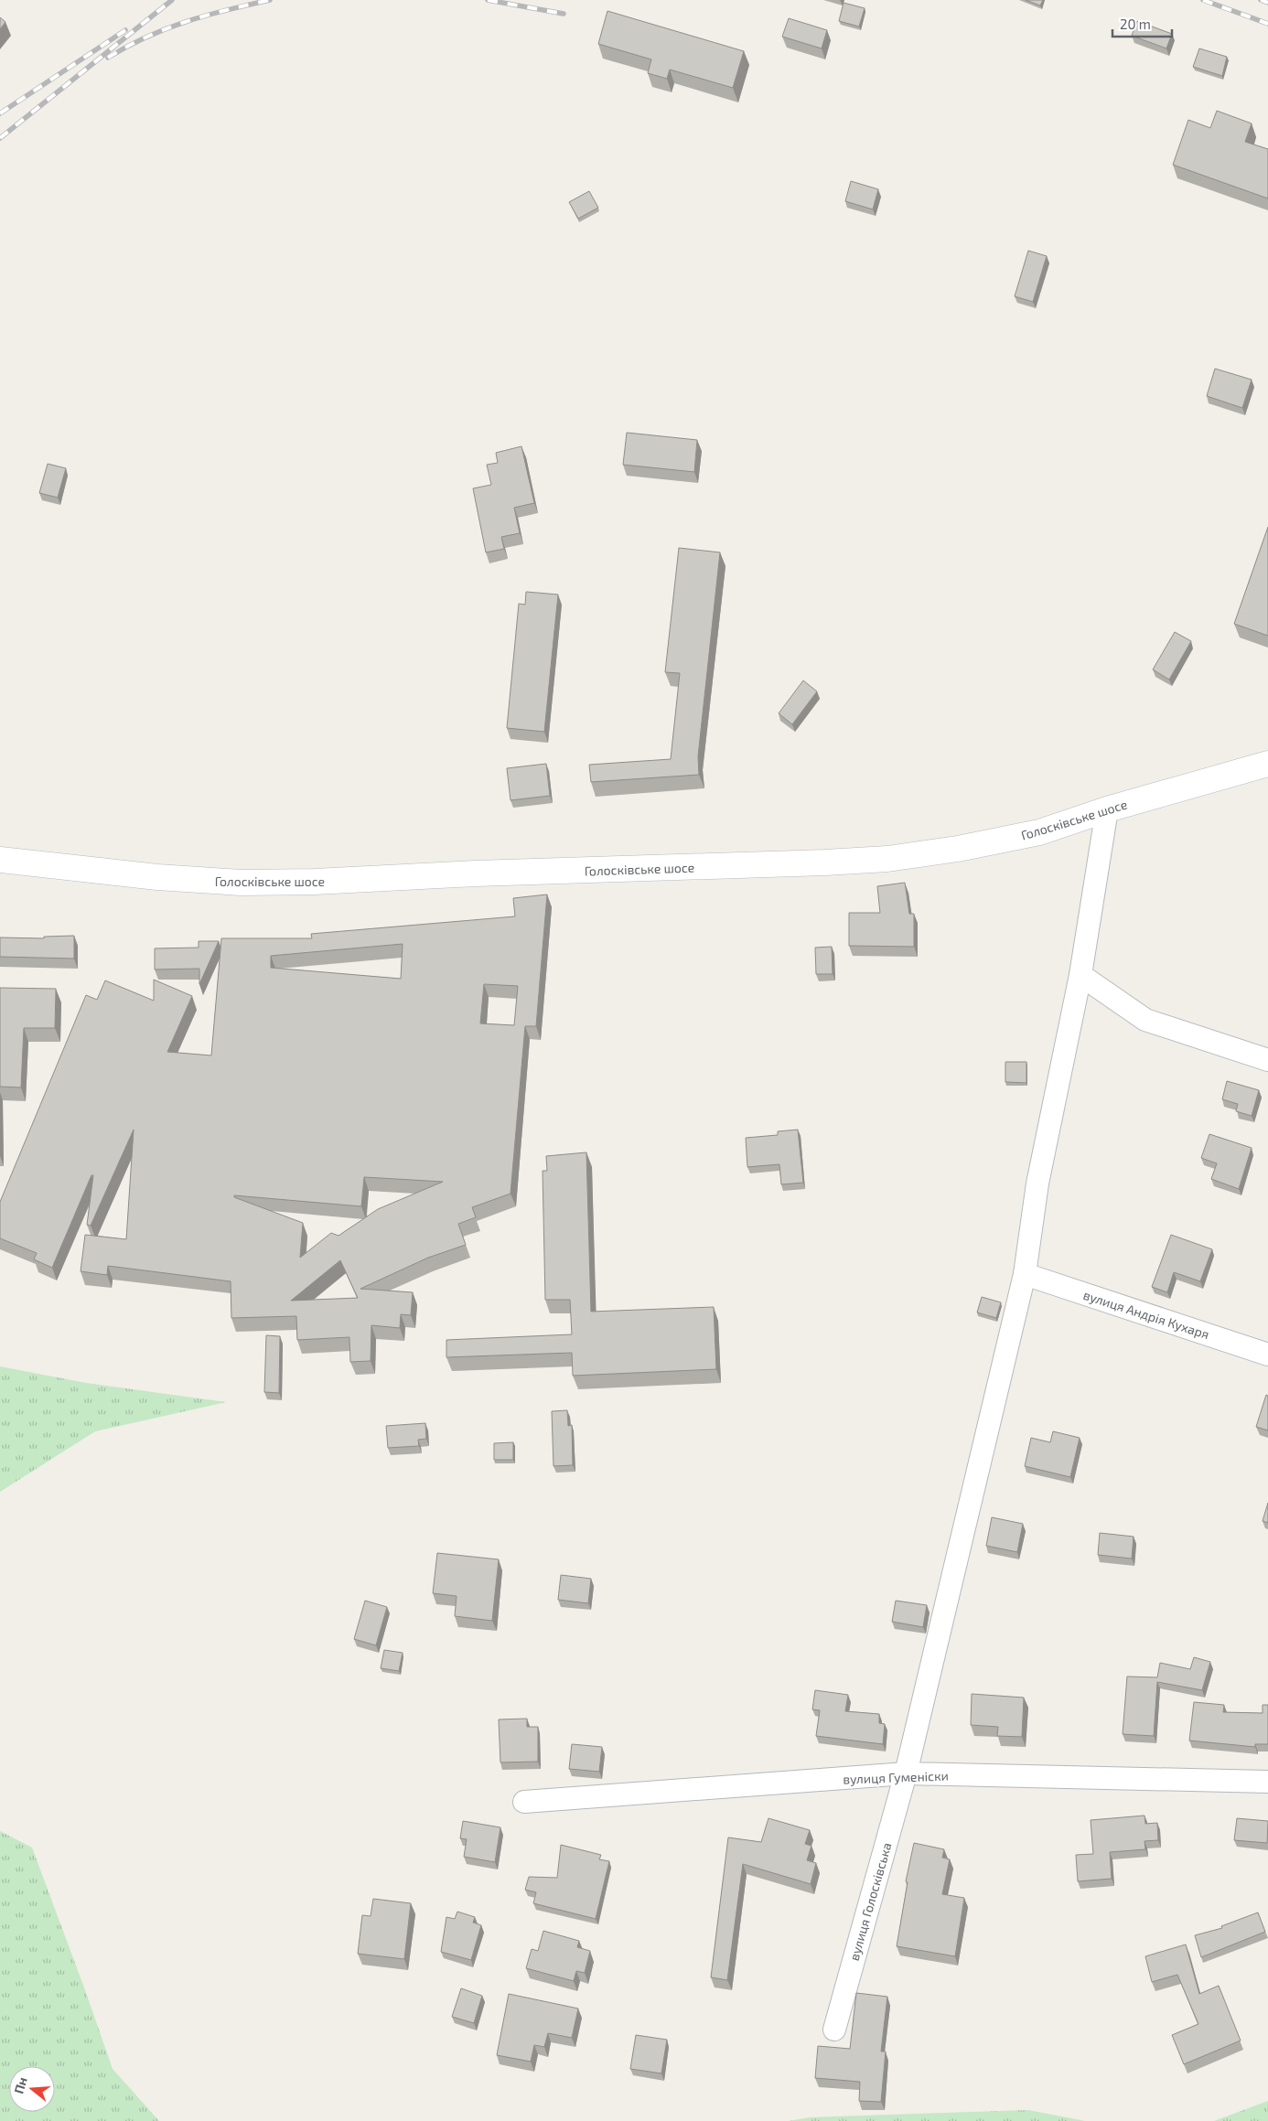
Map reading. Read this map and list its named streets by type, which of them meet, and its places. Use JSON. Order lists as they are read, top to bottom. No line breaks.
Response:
{"streets":{"street":["Голосківське шосе","вулиця Андрія Кухаря","вулиця Гуменіски","вулиця Голосківська"]},"crossings":[["Голосківське шосе","вулиця Голосківська"],["вулиця Андрія Кухаря","вулиця Голосківська"],["вулиця Гуменіски","вулиця Голосківська"]],"scale_bar":"20 m","north":"left"}
